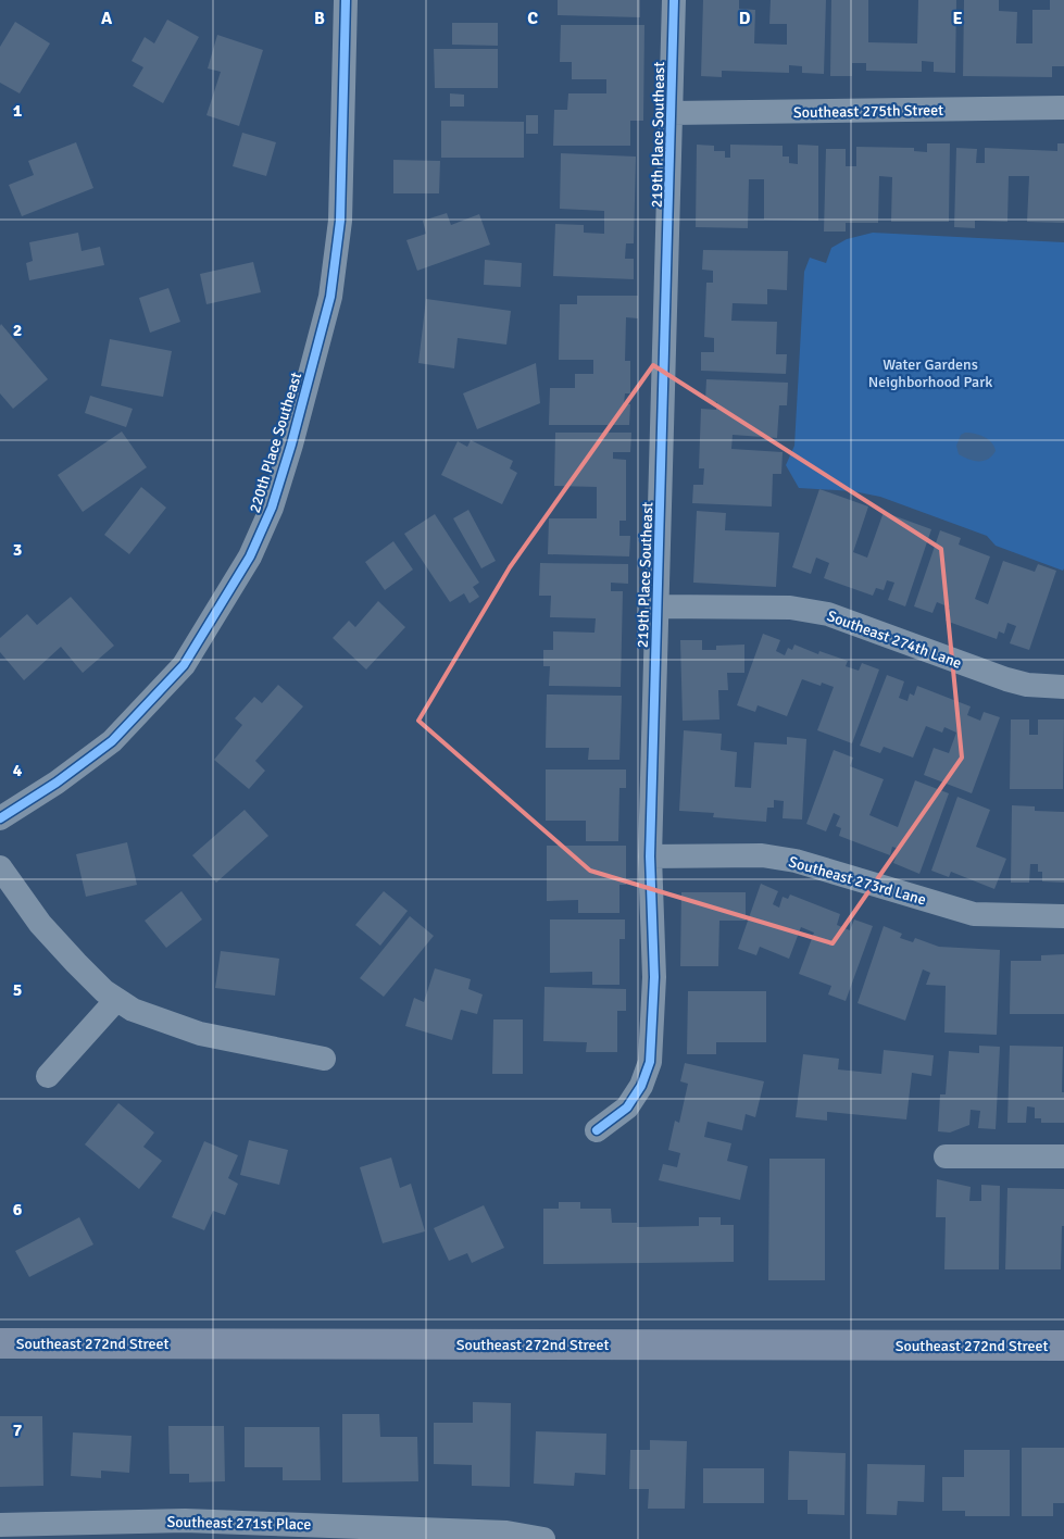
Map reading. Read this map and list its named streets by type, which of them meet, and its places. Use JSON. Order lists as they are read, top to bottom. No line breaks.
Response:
{"streets":{"main road":["Southeast 272nd Street"],"street":["Southeast 275th Street","219th Place Southeast","220th Place Southeast","Southeast 274th Lane","Southeast 273rd Lane","Southeast 271st Place"]},"crossings":[["Southeast 275th Street","219th Place Southeast"],["219th Place Southeast","Southeast 274th Lane"],["219th Place Southeast","Southeast 273rd Lane"]],"parks":["Water Gardens Neighborhood Park"],"grid":{"columns":["A","B","C","D","E"],"rows":["1","2","3","4","5","6","7"]}}
